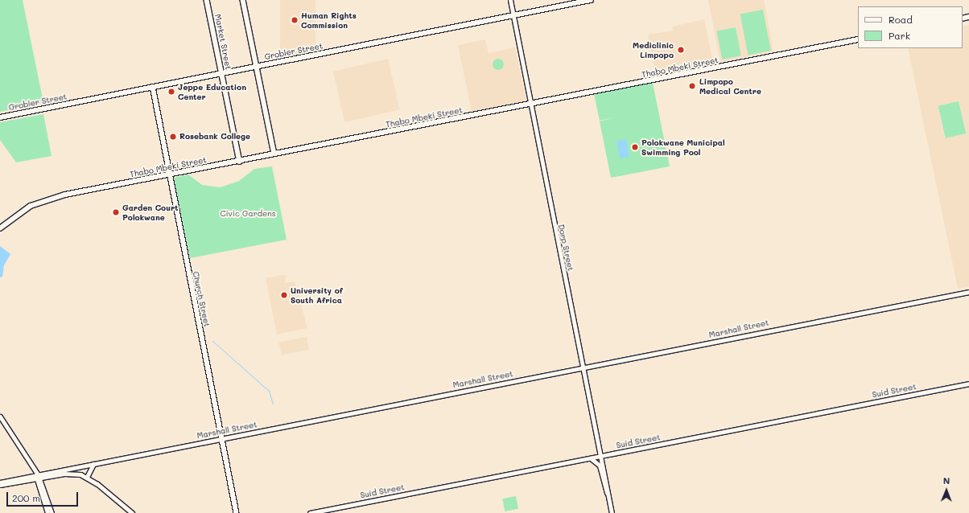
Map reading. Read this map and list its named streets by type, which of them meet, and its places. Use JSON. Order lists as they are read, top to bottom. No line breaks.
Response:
{"streets":{"main road":["Market Street","Grobler Street","Thabo Mbeki Street","Church Street"],"street":["Dorp Street","Marshall Street","Suid Street"]},"crossings":[["Market Street","Grobler Street"],["Market Street","Thabo Mbeki Street"],["Grobler Street","Dorp Street"],["Grobler Street","Church Street"],["Thabo Mbeki Street","Dorp Street"],["Thabo Mbeki Street","Church Street"],["Dorp Street","Marshall Street"],["Dorp Street","Suid Street"],["Church Street","Marshall Street"]],"parks":["Civic Gardens"],"places":["Human Rights Commission","Mediclinic Limpopo","Limpopo Medical Centre","Jeppe Education Center","Rosebank College","Polokwane Municipal Swimming Pool","Garden Court Polokwane","University of South Africa"],"legend":["Road","Park"],"scale_bar":"200 m","north":"top"}
